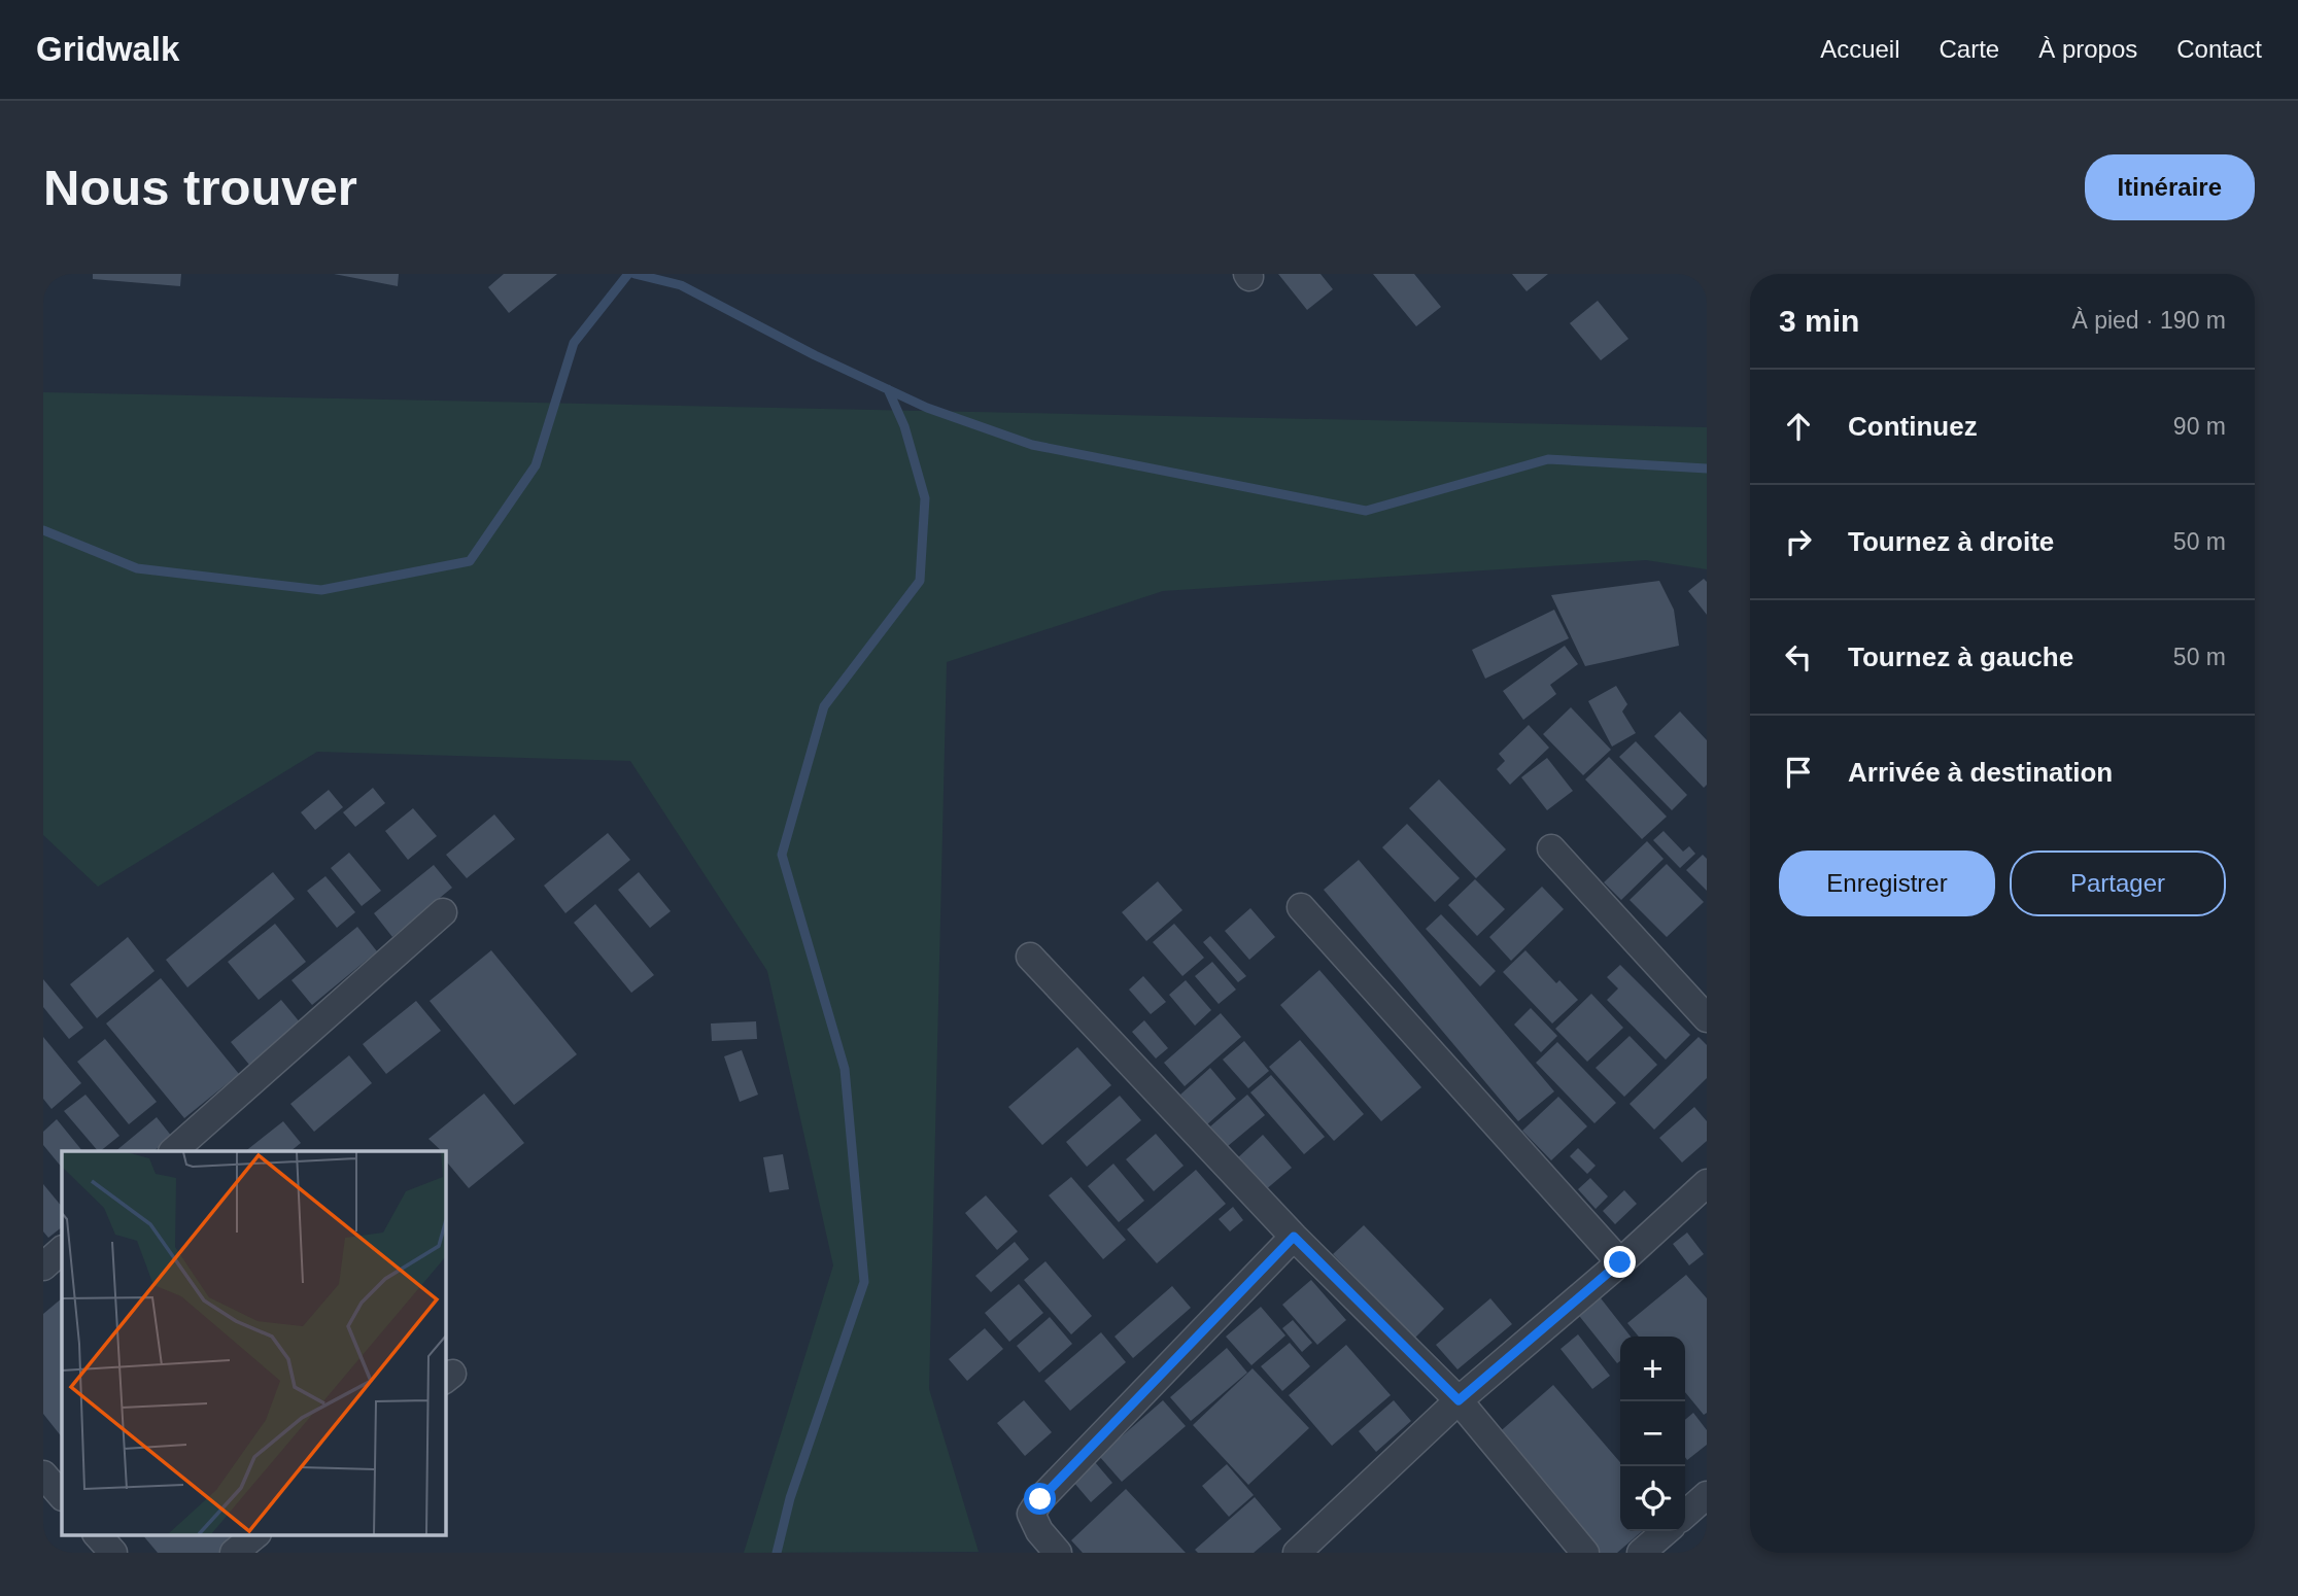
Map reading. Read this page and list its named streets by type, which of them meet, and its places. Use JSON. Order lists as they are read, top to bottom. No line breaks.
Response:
{"page":{"header":"Gridwalk","nav":["Accueil","Carte","À propos","Contact"],"buttons":["Itinéraire",["Enregistrer","Partager"]],"title":"Nous trouver","heading":["3 min","À pied · 190 m"],"list":[["Continuez","90 m"],["Tournez à droite","50 m"],["Tournez à gauche","50 m"],"Arrivée à destination"],"map_buttons":["+","−"]}}
